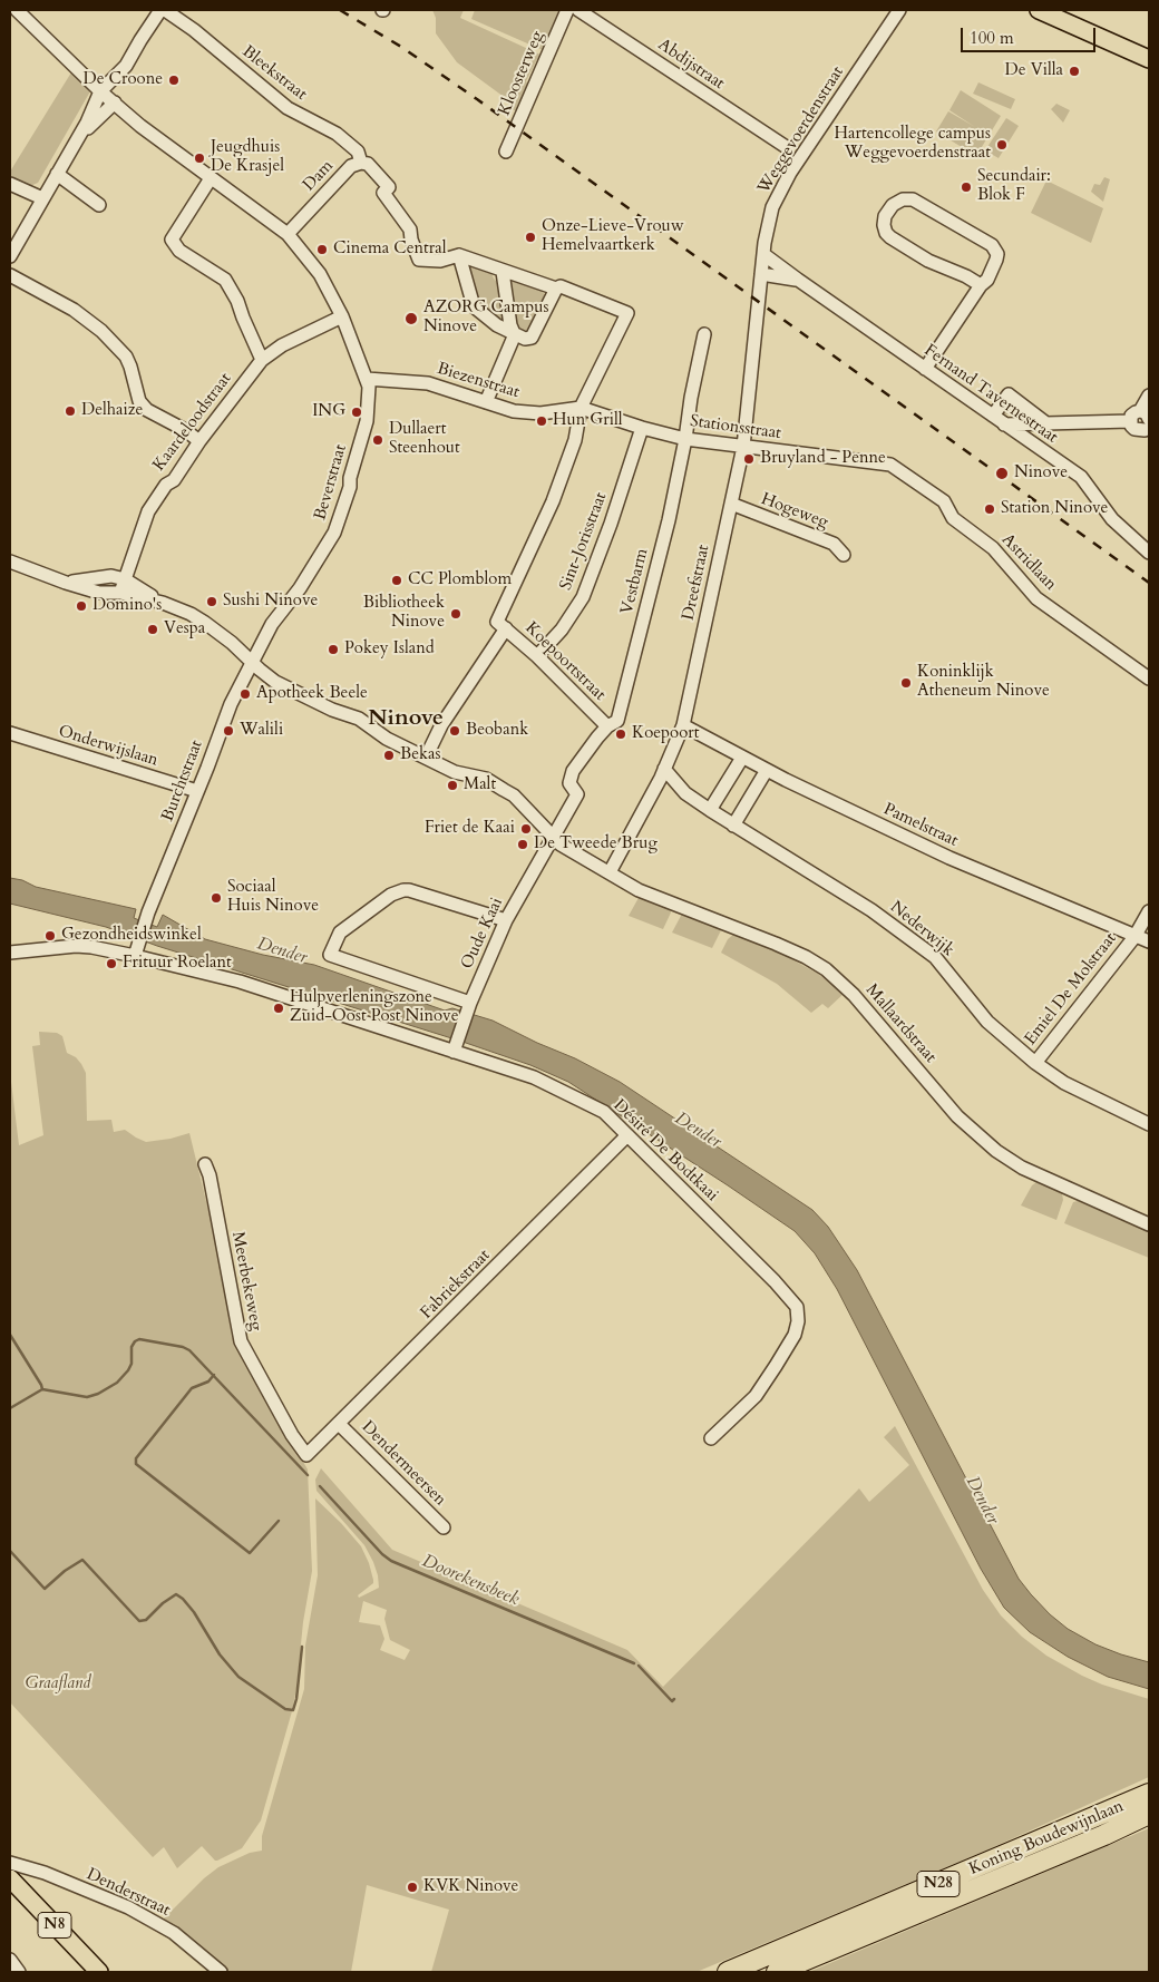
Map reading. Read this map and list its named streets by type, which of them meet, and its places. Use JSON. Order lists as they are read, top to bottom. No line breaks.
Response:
{"streets":{"highway":["Koning Boudewijnlaan","N28"],"main road":["N8"],"street":["Abdijstraat","Bleekstraat","Kloosterweg","Weggevoerdenstraat","Dam","Biezenstraat","Fernand Tavernestraat","Kaardeloodstraat","Stationsstraat","Beverstraat","Hogeweg","Sint-Jorisstraat","Astridlaan","Vestbarm","Dreefstraat","Koepoortstraat","Onderwijslaan","Burchtstraat","Pamelstraat","Nederwijk","Oude Kaai","Emiel De Molstraat","Mallaardstraat","Désiré De Bodtkaai","Meerbekeweg","Fabriekstraat","Dendermeersen","Denderstraat"]},"crossings":[["Abdijstraat","Weggevoerdenstraat"],["Bleekstraat","Dam"],["Weggevoerdenstraat","Fernand Tavernestraat"],["Weggevoerdenstraat","Stationsstraat"],["Weggevoerdenstraat","Dreefstraat"],["Dam","Beverstraat"],["Biezenstraat","Stationsstraat"],["Biezenstraat","Beverstraat"],["Kaardeloodstraat","Beverstraat"],["Stationsstraat","Sint-Jorisstraat"],["Stationsstraat","Astridlaan"],["Stationsstraat","Vestbarm"],["Stationsstraat","Dreefstraat"],["Beverstraat","Burchtstraat"],["Beverstraat","Mallaardstraat"],["Hogeweg","Dreefstraat"],["Sint-Jorisstraat","Koepoortstraat"],["Vestbarm","Koepoortstraat"],["Vestbarm","Oude Kaai"],["Vestbarm","Mallaardstraat"],["Dreefstraat","Pamelstraat"],["Dreefstraat","Nederwijk"],["Dreefstraat","Mallaardstraat"],["Onderwijslaan","Burchtstraat"],["Burchtstraat","Mallaardstraat"],["Burchtstraat","Désiré De Bodtkaai"],["Pamelstraat","Emiel De Molstraat"],["Nederwijk","Emiel De Molstraat"],["Oude Kaai","Mallaardstraat"],["Oude Kaai","Désiré De Bodtkaai"],["Désiré De Bodtkaai","Fabriekstraat"],["Meerbekeweg","Fabriekstraat"],["Fabriekstraat","Dendermeersen"]],"districts":["Ninove"],"water":["Dender","Doorekensbeek"],"parks":["Graafland"],"places":["De Villa","De Croone","Hartencollege campus Weggevoerdenstraat","Jeugdhuis De Krasjel","Secundair: Blok F","Onze-Lieve-Vrouw Hemelvaartkerk","Cinema Central","AZORG Campus Ninove","Delhaize","ING","Hun Grill","Dullaert Steenhout","Bruyland - Penne","Ninove","Station Ninove","CC Plomblom","Sushi Ninove","Domino's","Bibliotheek Ninove","Vespa","Pokey Island","Koninklijk Atheneum Ninove","Apotheek Beele","Walili","Beobank","Koepoort","Bekas","Malt","Friet de Kaai","De Tweede Brug","Sociaal Huis Ninove","Gezondheidswinkel","Frituur Roelant","Hulpverleningszone Zuid-Oost Post Ninove","KVK Ninove"],"scale_bar":"100 m"}
